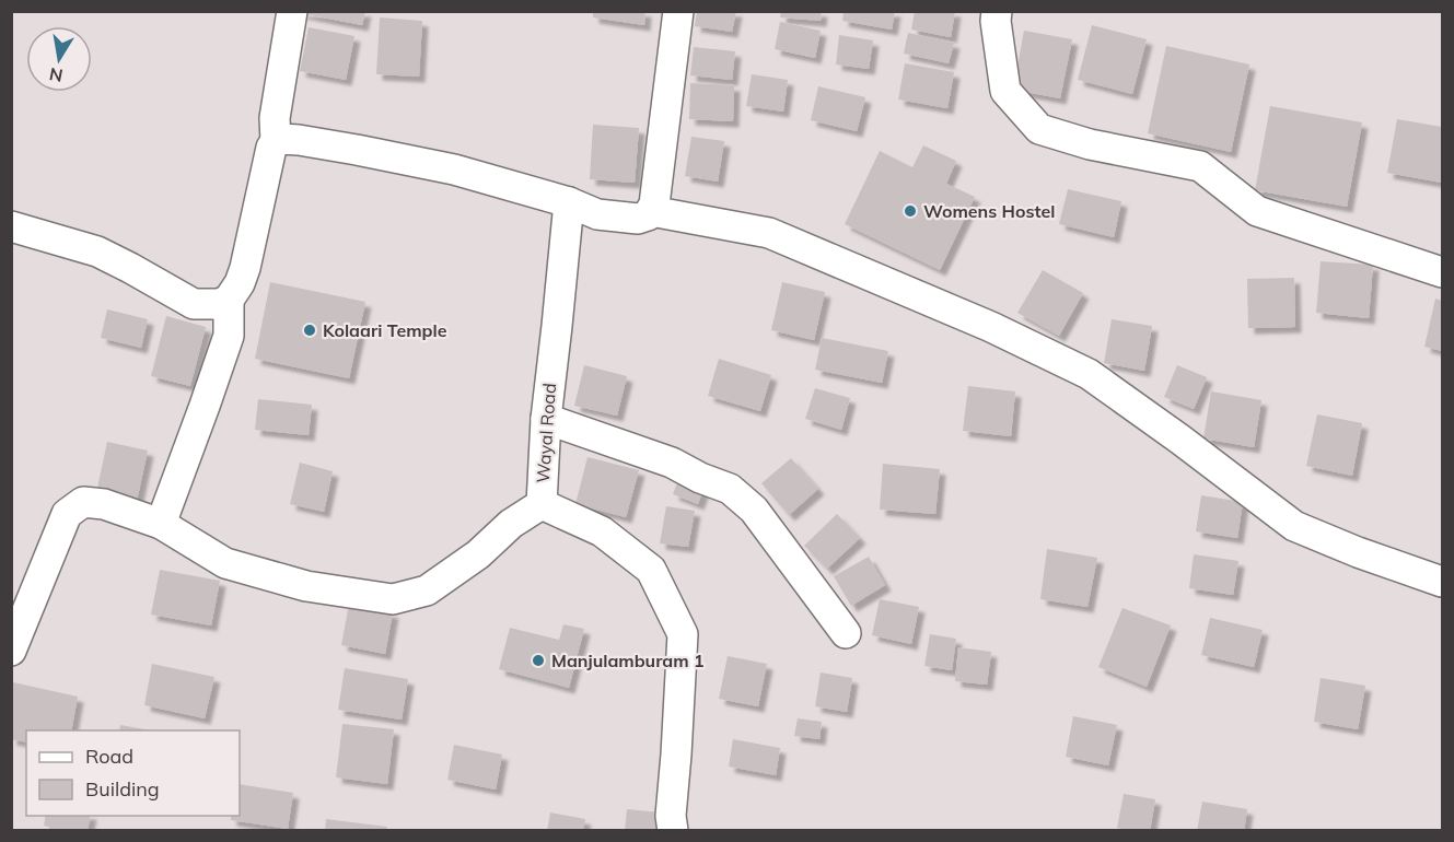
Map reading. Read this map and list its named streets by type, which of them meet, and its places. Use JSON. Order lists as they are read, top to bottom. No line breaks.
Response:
{"streets":{"street":["Wayal Road"]},"places":["Womens Hostel","Kolaari Temple","Manjulamburam 1"],"legend":["Road","Building"],"north":"bottom"}
